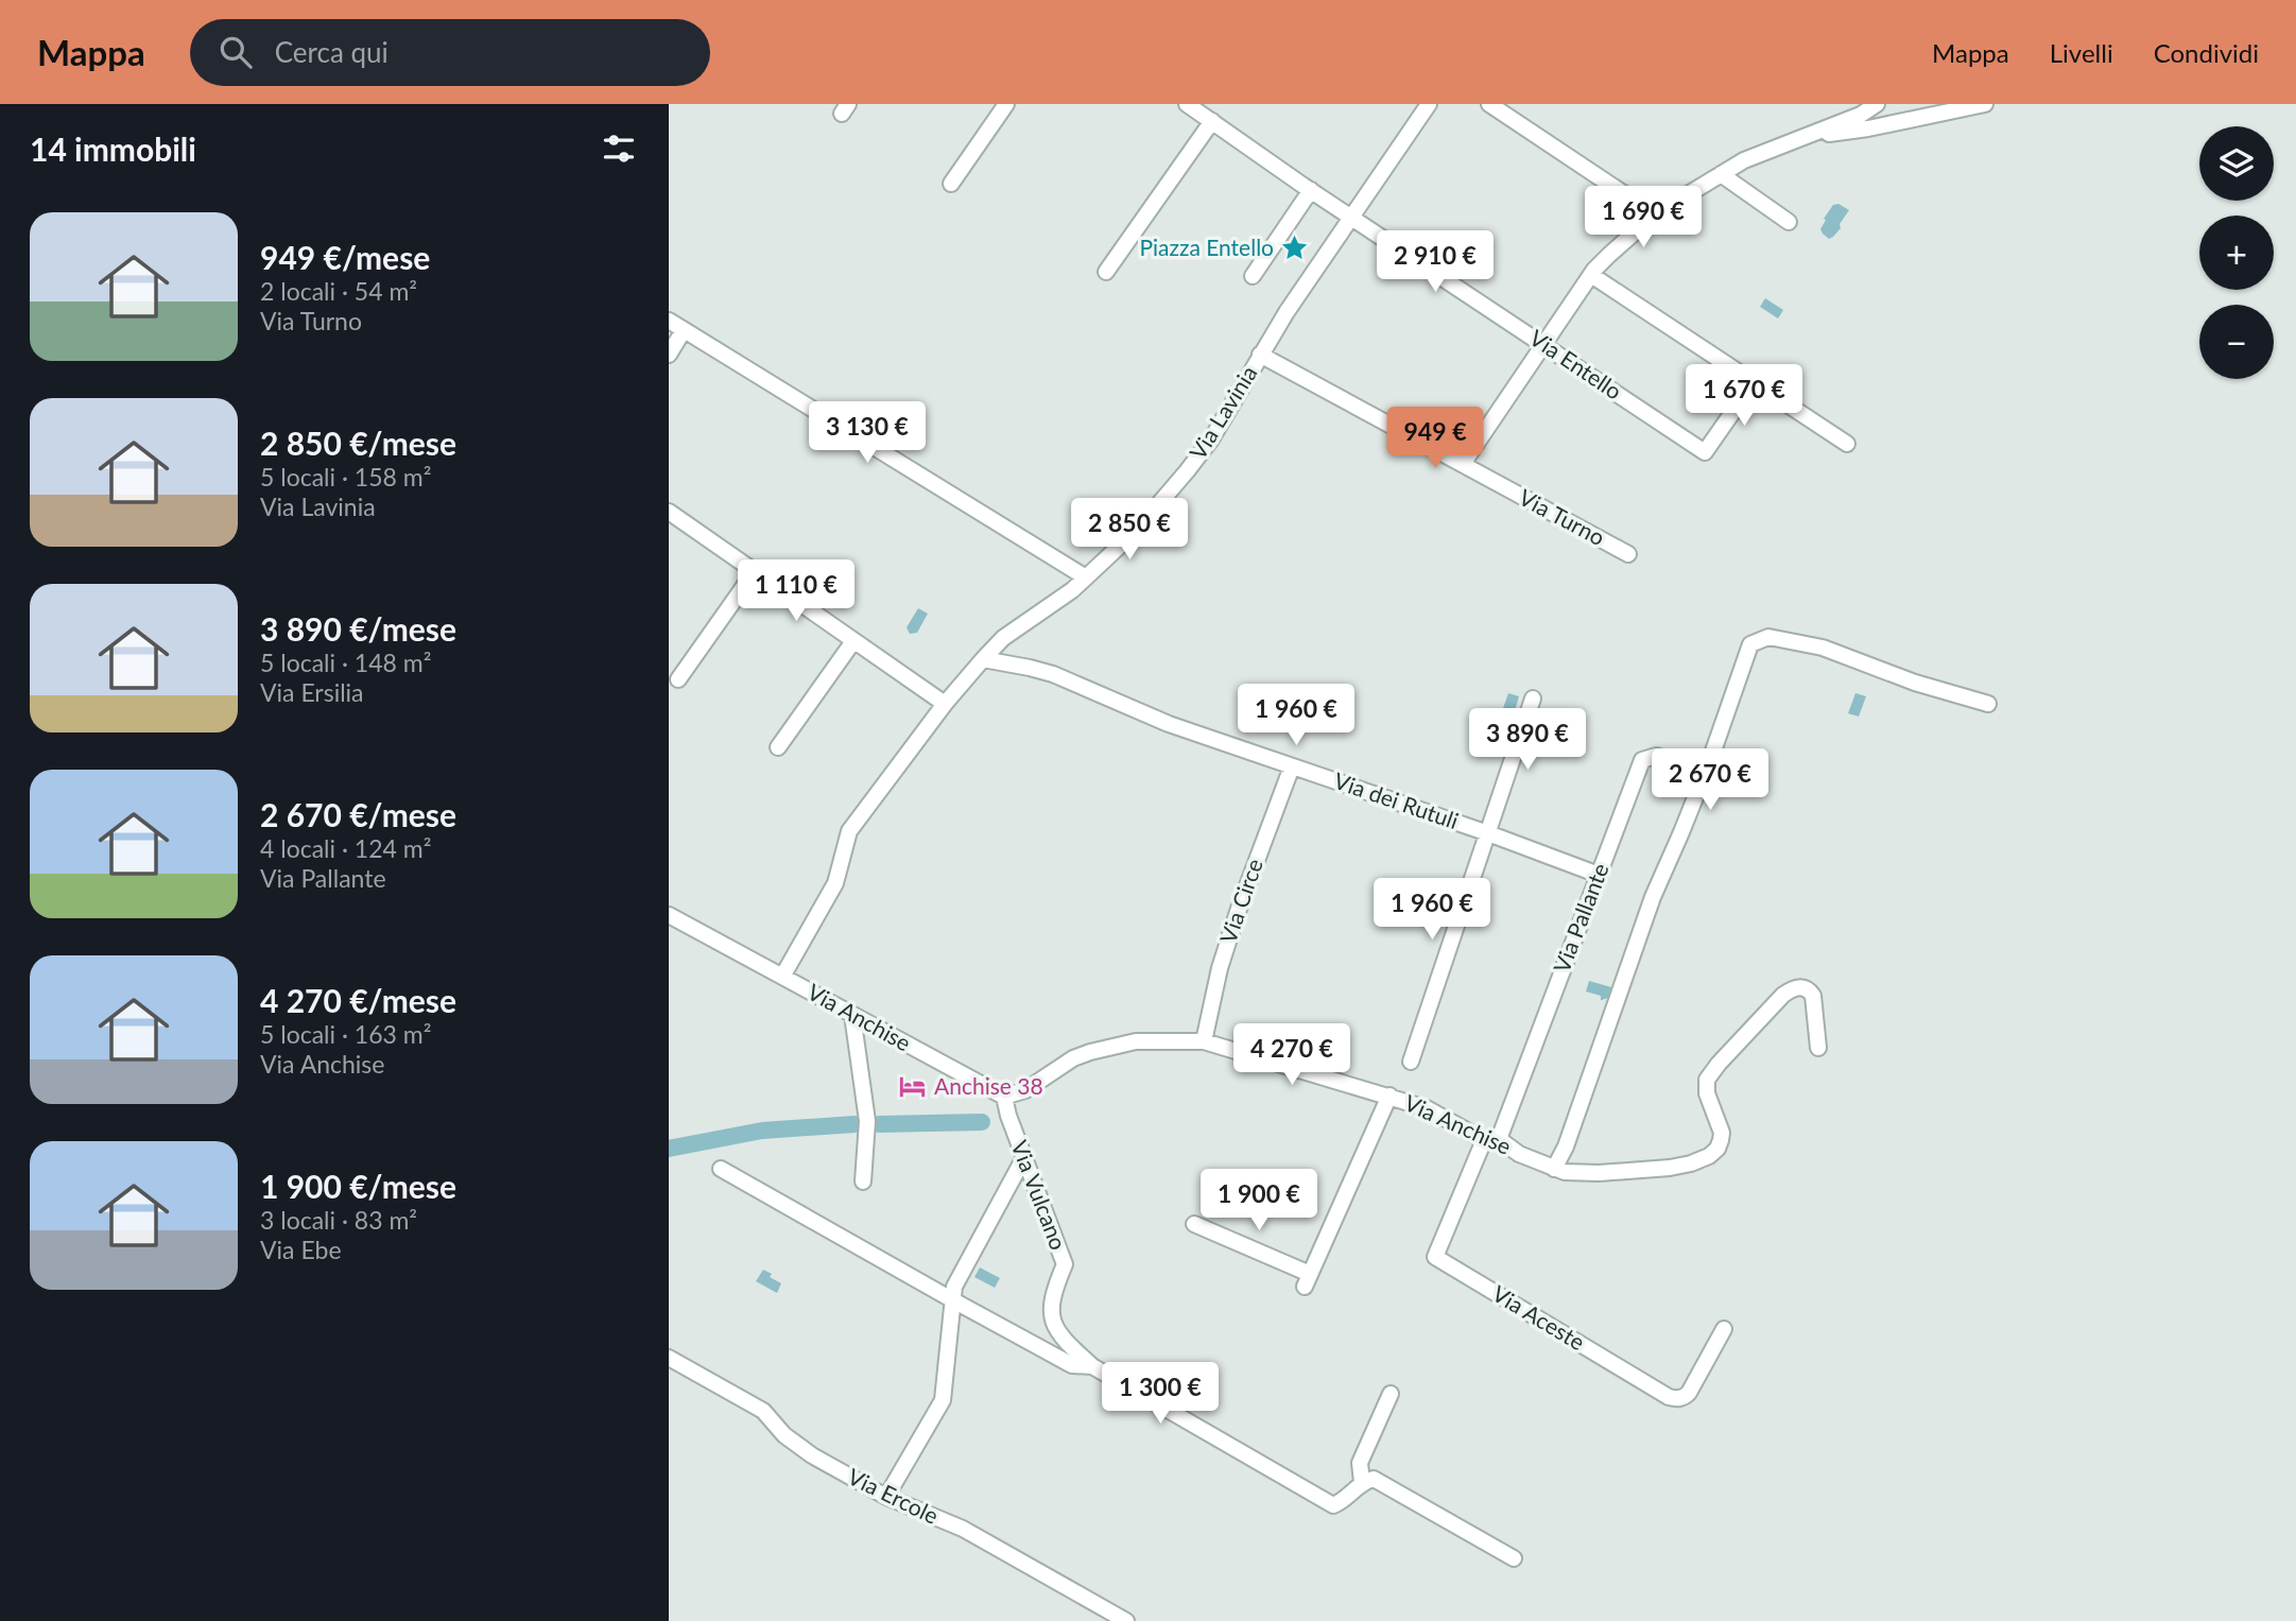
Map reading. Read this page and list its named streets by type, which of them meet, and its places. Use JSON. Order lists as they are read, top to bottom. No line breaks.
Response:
{"streets":{"street":["Via Entello","Via Lavinia","Via Turno","Via dei Rutuli","Via Circe","Via Pallante","Via Anchise","Via Vulcano","Via Aceste","Via Ercole"]},"crossings":[["Via Entello","Via Lavinia"],["Via Lavinia","Via Turno"],["Via Lavinia","Via dei Rutuli"],["Via Lavinia","Via Anchise"],["Via dei Rutuli","Via Circe"],["Via dei Rutuli","Via Pallante"],["Via Circe","Via Anchise"],["Via Pallante","Via Anchise"],["Via Pallante","Via Aceste"],["Via Anchise","Via Vulcano"],["Via Anchise","Via Aceste"]],"places":{"place":["Piazza Entello"],"hotel":["Anchise 38"]},"page":{"header":"Mappa","search":"Cerca qui","nav":["Mappa","Livelli","Condividi"],"heading":"14 immobili","map_buttons":["+","−"],"price":["1 690 €","2 910 €","1 670 €","3 130 €","949 €","2 850 €","1 110 €","1 960 €","3 890 €","2 670 €","1 960 €","4 270 €","1 900 €","1 300 €"],"list":[{"name":"949 €/mese","note":"2 locali · 54 m² · Via Turno"},{"name":"2 850 €/mese","note":"5 locali · 158 m² · Via Lavinia"},{"name":"3 890 €/mese","note":"5 locali · 148 m² · Via Ersilia"},{"name":"2 670 €/mese","note":"4 locali · 124 m² · Via Pallante"},{"name":"4 270 €/mese","note":"5 locali · 163 m² · Via Anchise"},{"name":"1 900 €/mese","note":"3 locali · 83 m² · Via Ebe"}]}}
